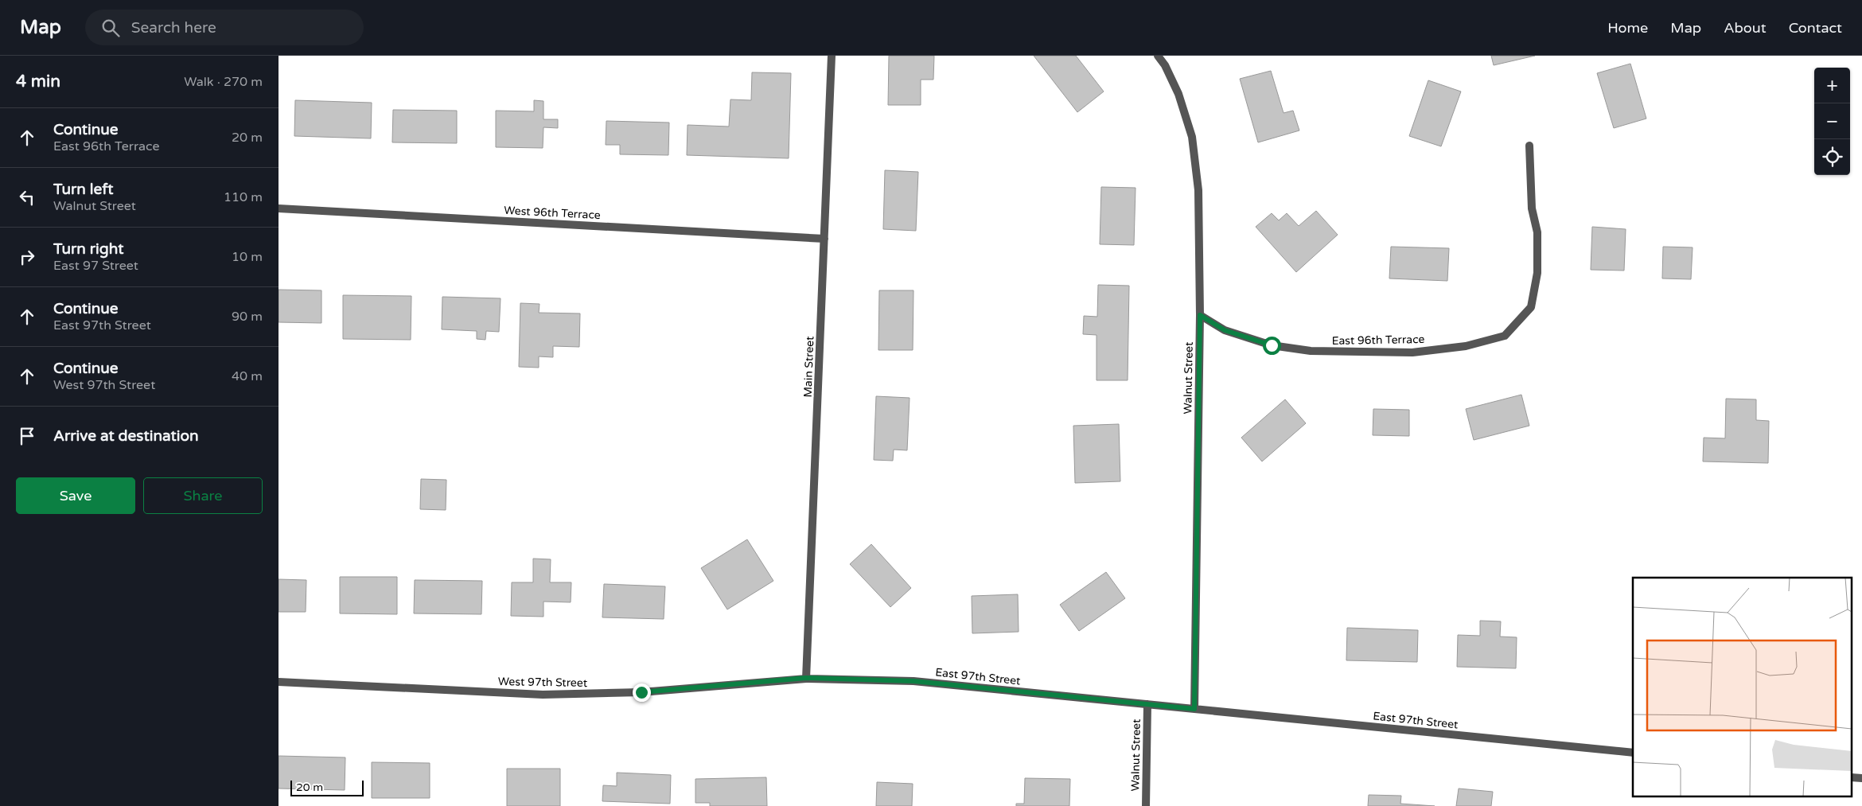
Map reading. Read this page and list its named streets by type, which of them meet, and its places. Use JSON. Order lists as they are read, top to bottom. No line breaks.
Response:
{"streets":{"street":["West 96th Terrace","East 96th Terrace","Main Street","Walnut Street","East 97th Street","West 97th Street"]},"crossings":[["West 96th Terrace","Main Street"],["East 96th Terrace","Walnut Street"],["Main Street","East 97th Street"],["Main Street","West 97th Street"],["Walnut Street","East 97th Street"],["East 97th Street","West 97th Street"]],"scale_bar":"20 m","page":{"header":"Map","search":"Search here","nav":["Home","Map","About","Contact"],"heading":["4 min","Walk · 270 m"],"map_buttons":["+","−"],"list":[["Continue","East 96th Terrace","20 m"],["Turn left","Walnut Street","110 m"],["Turn right","East 97 Street","10 m"],["Continue","East 97th Street","90 m"],["Continue","West 97th Street","40 m"],"Arrive at destination"],"buttons":["Save","Share"],"scale":"20 m"}}
